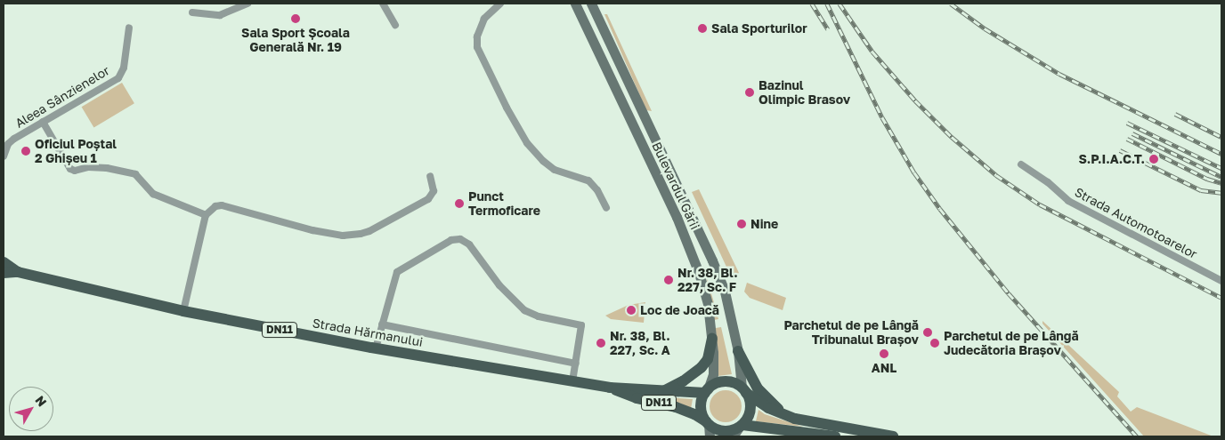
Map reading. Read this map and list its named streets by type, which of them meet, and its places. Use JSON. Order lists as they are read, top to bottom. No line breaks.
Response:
{"streets":{"main road":["Bulevardul Gării","DN11","Strada Hărmanului"],"street":["Aleea Sânzienelor","Strada Automotoarelor"]},"crossings":[["Bulevardul Gării","Strada Hărmanului"]],"places":["Sala Sport Școala Generală Nr. 19","Sala Sporturilor","Bazinul Olimpic Brasov","Oficiul Poștal 2 Ghișeu 1","S.P.I.A.C.T.","Punct Termoficare","Nine","Nr. 38, Bl. 227, Sc. F","Loc de Joacă","Parchetul de pe Lângă Tribunalul Brașov","Nr. 38, Bl. 227, Sc. A","Parchetul de pe Lângă Judecătoria Brașov","ANL"],"north":"top right"}
